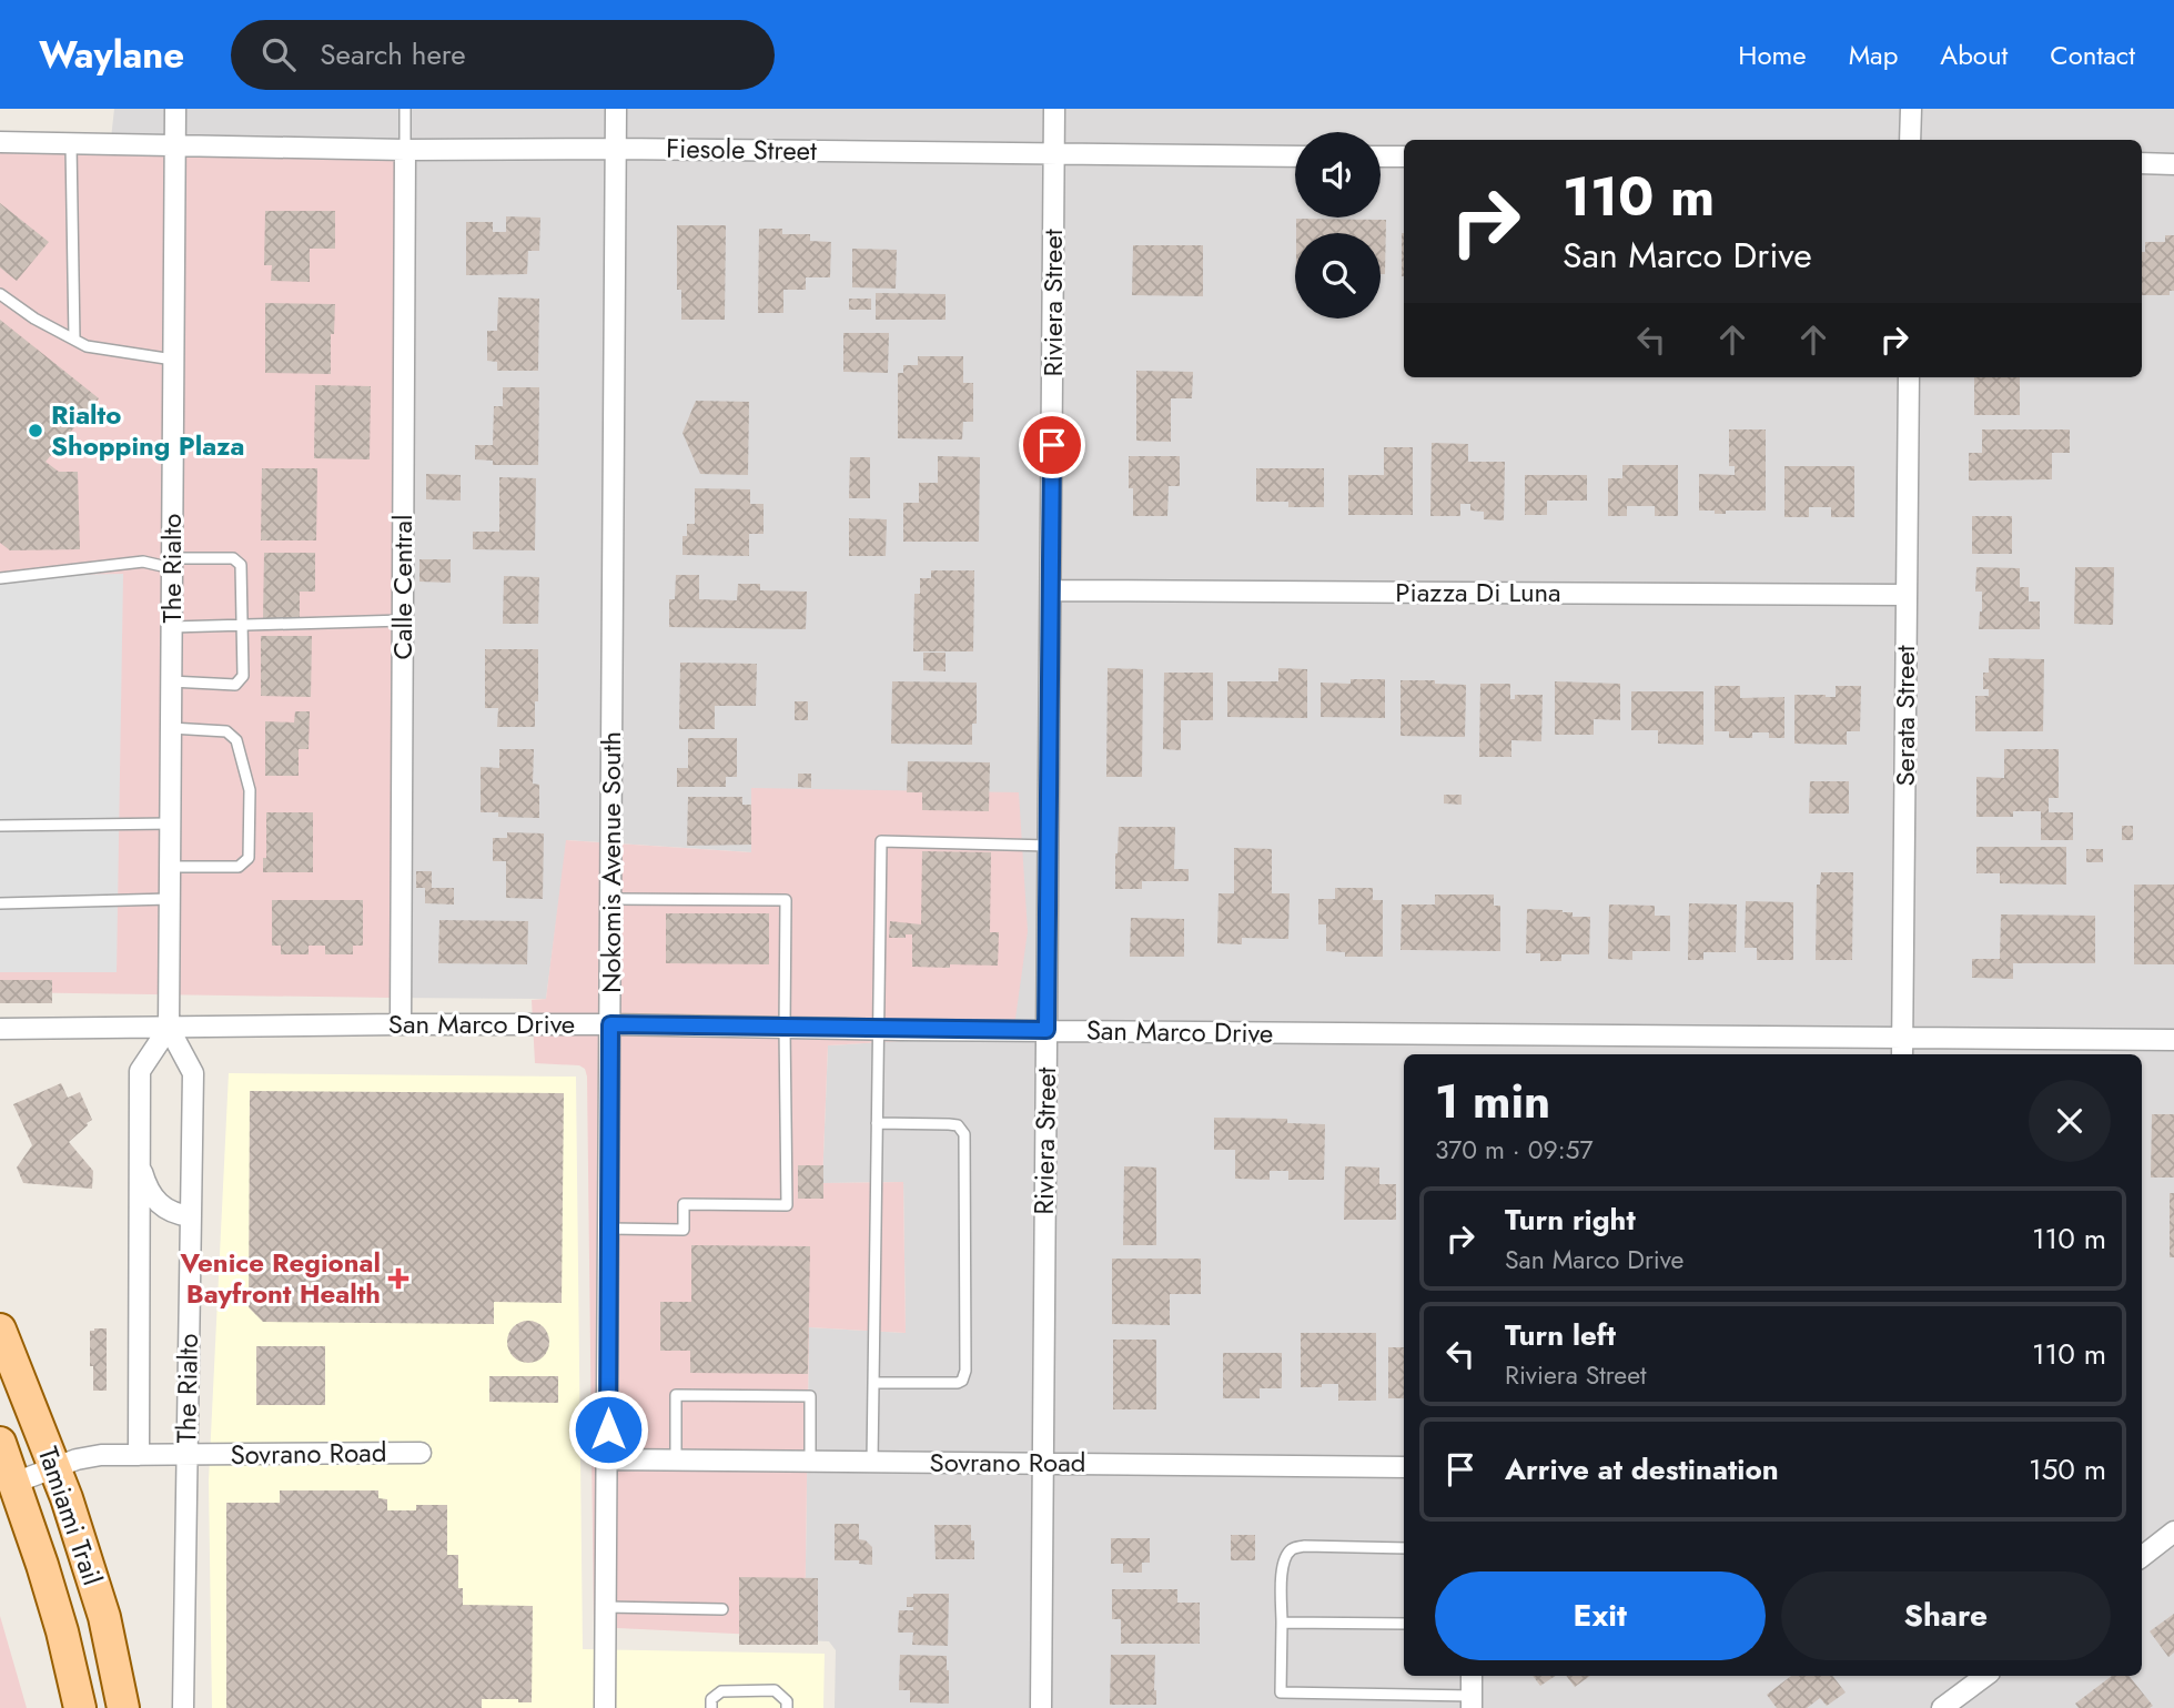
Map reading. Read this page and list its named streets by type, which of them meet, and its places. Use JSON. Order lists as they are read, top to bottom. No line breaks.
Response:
{"streets":{"main road":["Tamiami Trail"],"street":["Fiesole Street","Riviera Street","The Rialto","Calle Central","Piazza Di Luna","Serata Street","Nokomis Avenue South","San Marco Drive","Sovrano Road"]},"crossings":[["Fiesole Street","Riviera Street"],["Fiesole Street","The Rialto"],["Fiesole Street","Calle Central"],["Fiesole Street","Nokomis Avenue South"],["Riviera Street","Piazza Di Luna"],["Riviera Street","San Marco Drive"],["Riviera Street","Sovrano Road"],["The Rialto","San Marco Drive"],["The Rialto","Sovrano Road"],["Calle Central","San Marco Drive"],["Piazza Di Luna","Serata Street"],["Serata Street","San Marco Drive"],["Nokomis Avenue South","San Marco Drive"],["Nokomis Avenue South","Sovrano Road"],["Sovrano Road","Tamiami Trail"]],"places":{"other":["Rialto Shopping Plaza"],"health":["Venice Regional Bayfront Health"]},"page":{"header":"Waylane","search":"Search here","nav":["Home","Map","About","Contact"],"turn":["110 m","San Marco Drive"],"heading":["1 min","370 m · 09:57"],"list":[{"name":"Turn right","note":"San Marco Drive","value":"110 m"},{"name":"Turn left","note":"Riviera Street","value":"110 m"},{"name":"Arrive at destination","value":"150 m"}],"buttons":["Exit","Share"]}}
